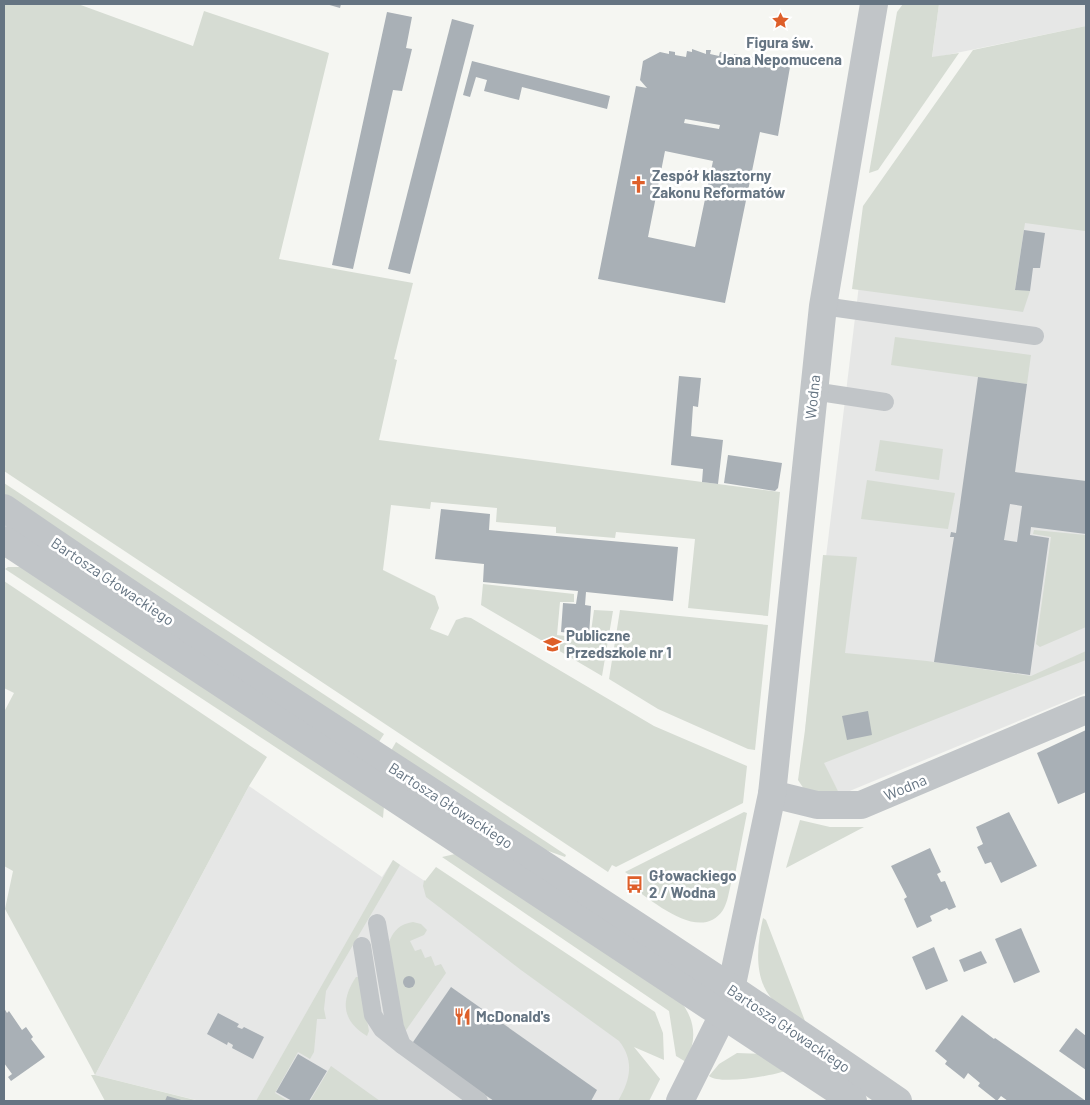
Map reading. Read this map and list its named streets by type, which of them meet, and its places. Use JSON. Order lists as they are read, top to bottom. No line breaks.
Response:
{"streets":{"street":["Wodna","Bartosza Głowackiego"]},"crossings":[["Wodna","Bartosza Głowackiego"]],"places":{"place":["Figura św. Jana Nepomucena"],"church":["Zespół klasztorny Zakonu Reformatów"],"school or university":["Publiczne Przedszkole nr 1"],"bus stop":["Głowackiego 2 / Wodna"],"restaurant":["McDonald's"]}}
